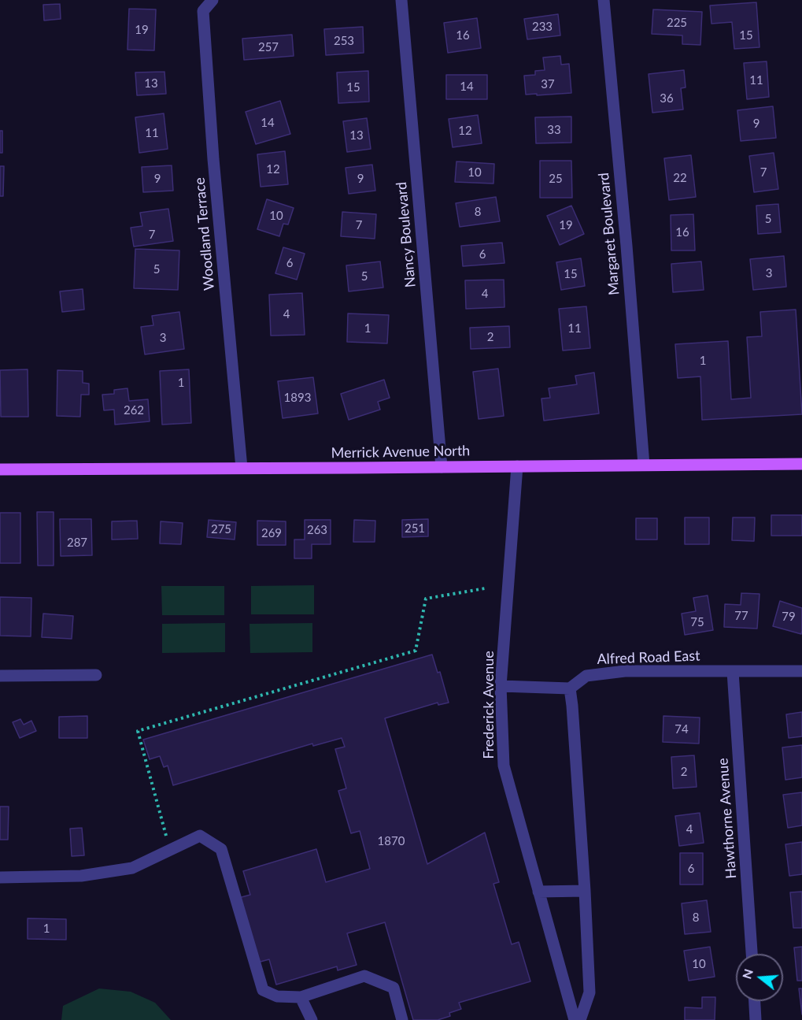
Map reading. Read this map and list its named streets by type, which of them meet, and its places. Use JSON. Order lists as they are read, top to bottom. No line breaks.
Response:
{"streets":{"main road":["Merrick Avenue North"],"street":["Woodland Terrace","Margaret Boulevard","Nancy Boulevard","Alfred Road East","Frederick Avenue","Hawthorne Avenue"]},"crossings":[["Woodland Terrace","Merrick Avenue North"],["Margaret Boulevard","Merrick Avenue North"],["Nancy Boulevard","Merrick Avenue North"],["Merrick Avenue North","Frederick Avenue"],["Alfred Road East","Hawthorne Avenue"]],"house_numbers":["225","233","19","16","15","253","257","11","13","37","14","15","36","14","9","33","12","11","13","12","10","7","22","9","9","25","8","10","5","7","19","16","7","6","6","5","3","15","5","4","4","1","11","2","3","1","1","1893","262","251","275","263","269","287","77","79","75","74","2","4","1870","6","8","1","10"],"north":"left"}
